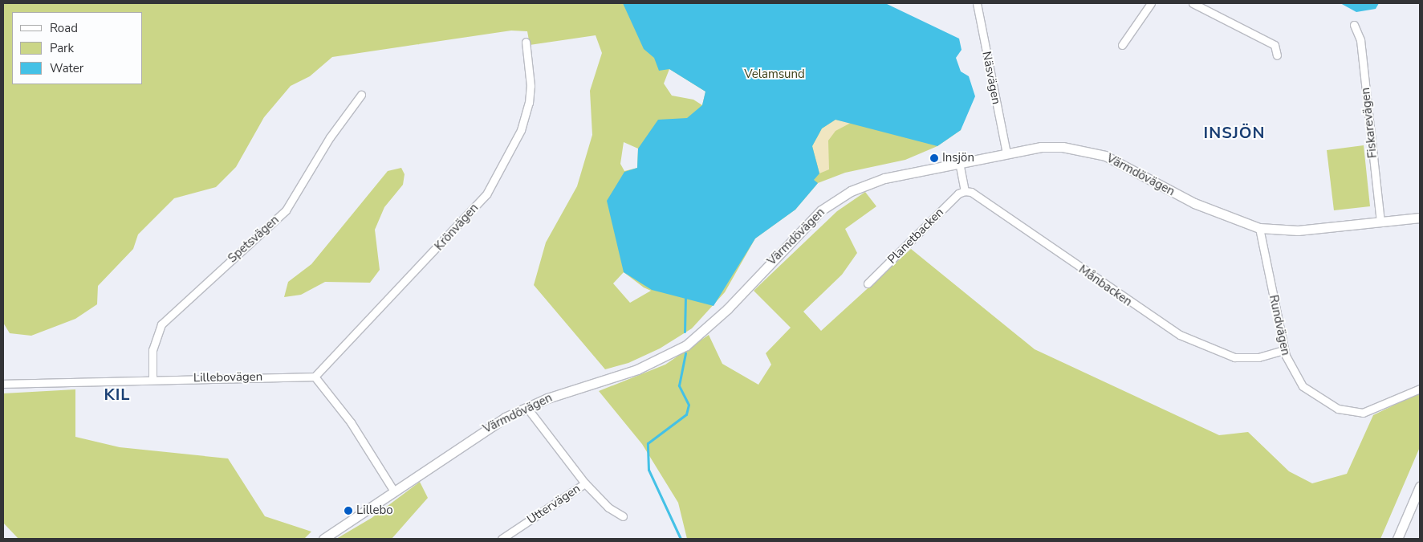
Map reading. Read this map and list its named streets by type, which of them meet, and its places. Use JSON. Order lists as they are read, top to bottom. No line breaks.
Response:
{"streets":{"main road":["Värmdövägen"],"street":["Näsvägen","Fiskarevägen","Krönvägen","Planetbacken","Spetsvägen","Månbacken","Rundvägen","Lillebovägen","Uttervägen"]},"crossings":[["Näsvägen","Värmdövägen"],["Fiskarevägen","Värmdövägen"],["Värmdövägen","Rundvägen"],["Värmdövägen","Uttervägen"],["Krönvägen","Lillebovägen"],["Planetbacken","Månbacken"],["Spetsvägen","Lillebovägen"],["Månbacken","Rundvägen"]],"districts":["INSJÖN","KIL"],"parks":["Velamsund"],"places":["Insjön","Lillebo"],"legend":["Road","Park","Water"]}
